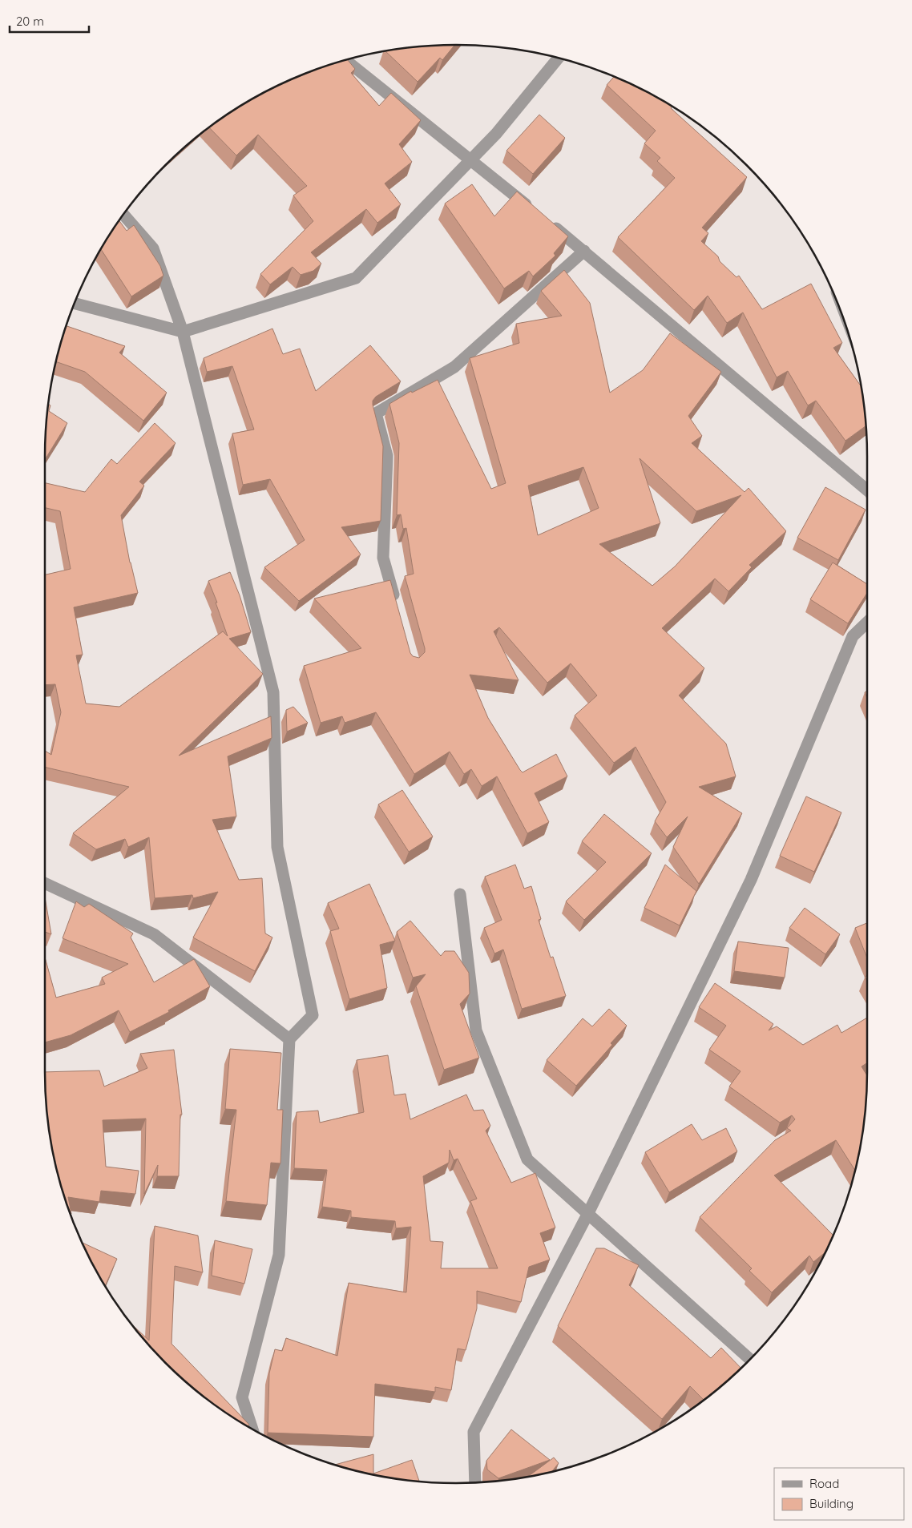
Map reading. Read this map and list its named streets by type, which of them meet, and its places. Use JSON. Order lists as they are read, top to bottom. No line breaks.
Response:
{"legend":["Road","Building"],"scale_bar":"20 m"}
